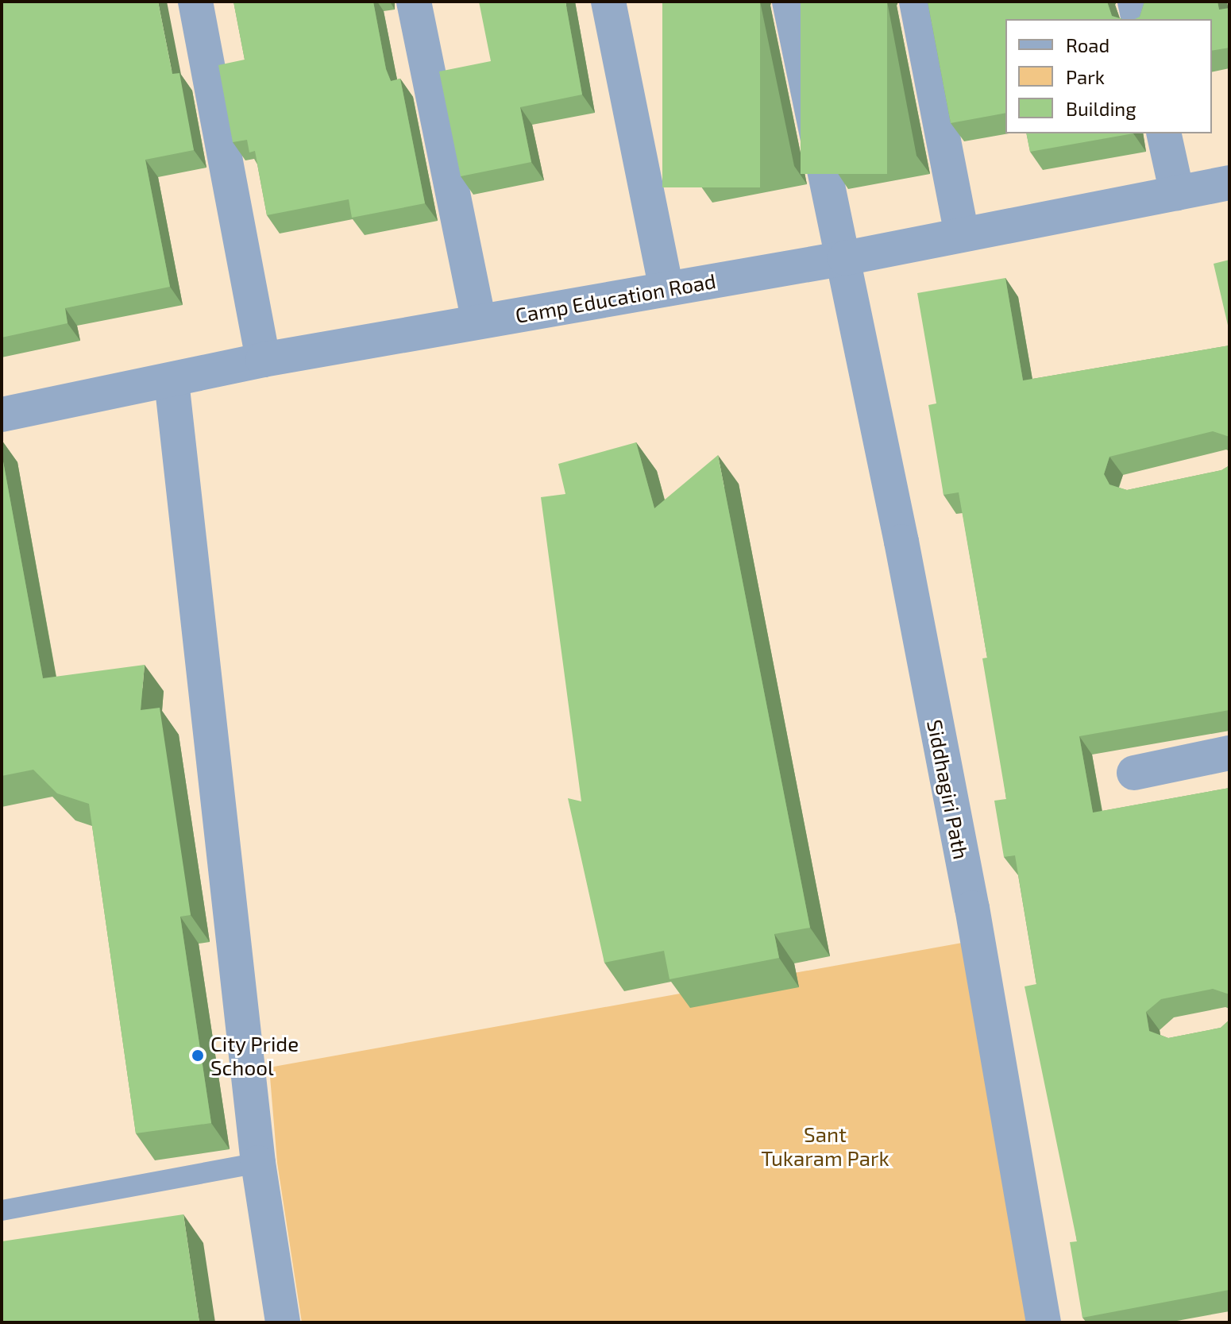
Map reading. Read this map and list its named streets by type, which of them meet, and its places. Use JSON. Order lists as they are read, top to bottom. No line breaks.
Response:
{"streets":{"street":["Camp Education Road","Siddhagiri Path"]},"crossings":[["Camp Education Road","Siddhagiri Path"]],"parks":["Sant Tukaram Park"],"places":["City Pride School"],"legend":["Road","Park","Building"]}
